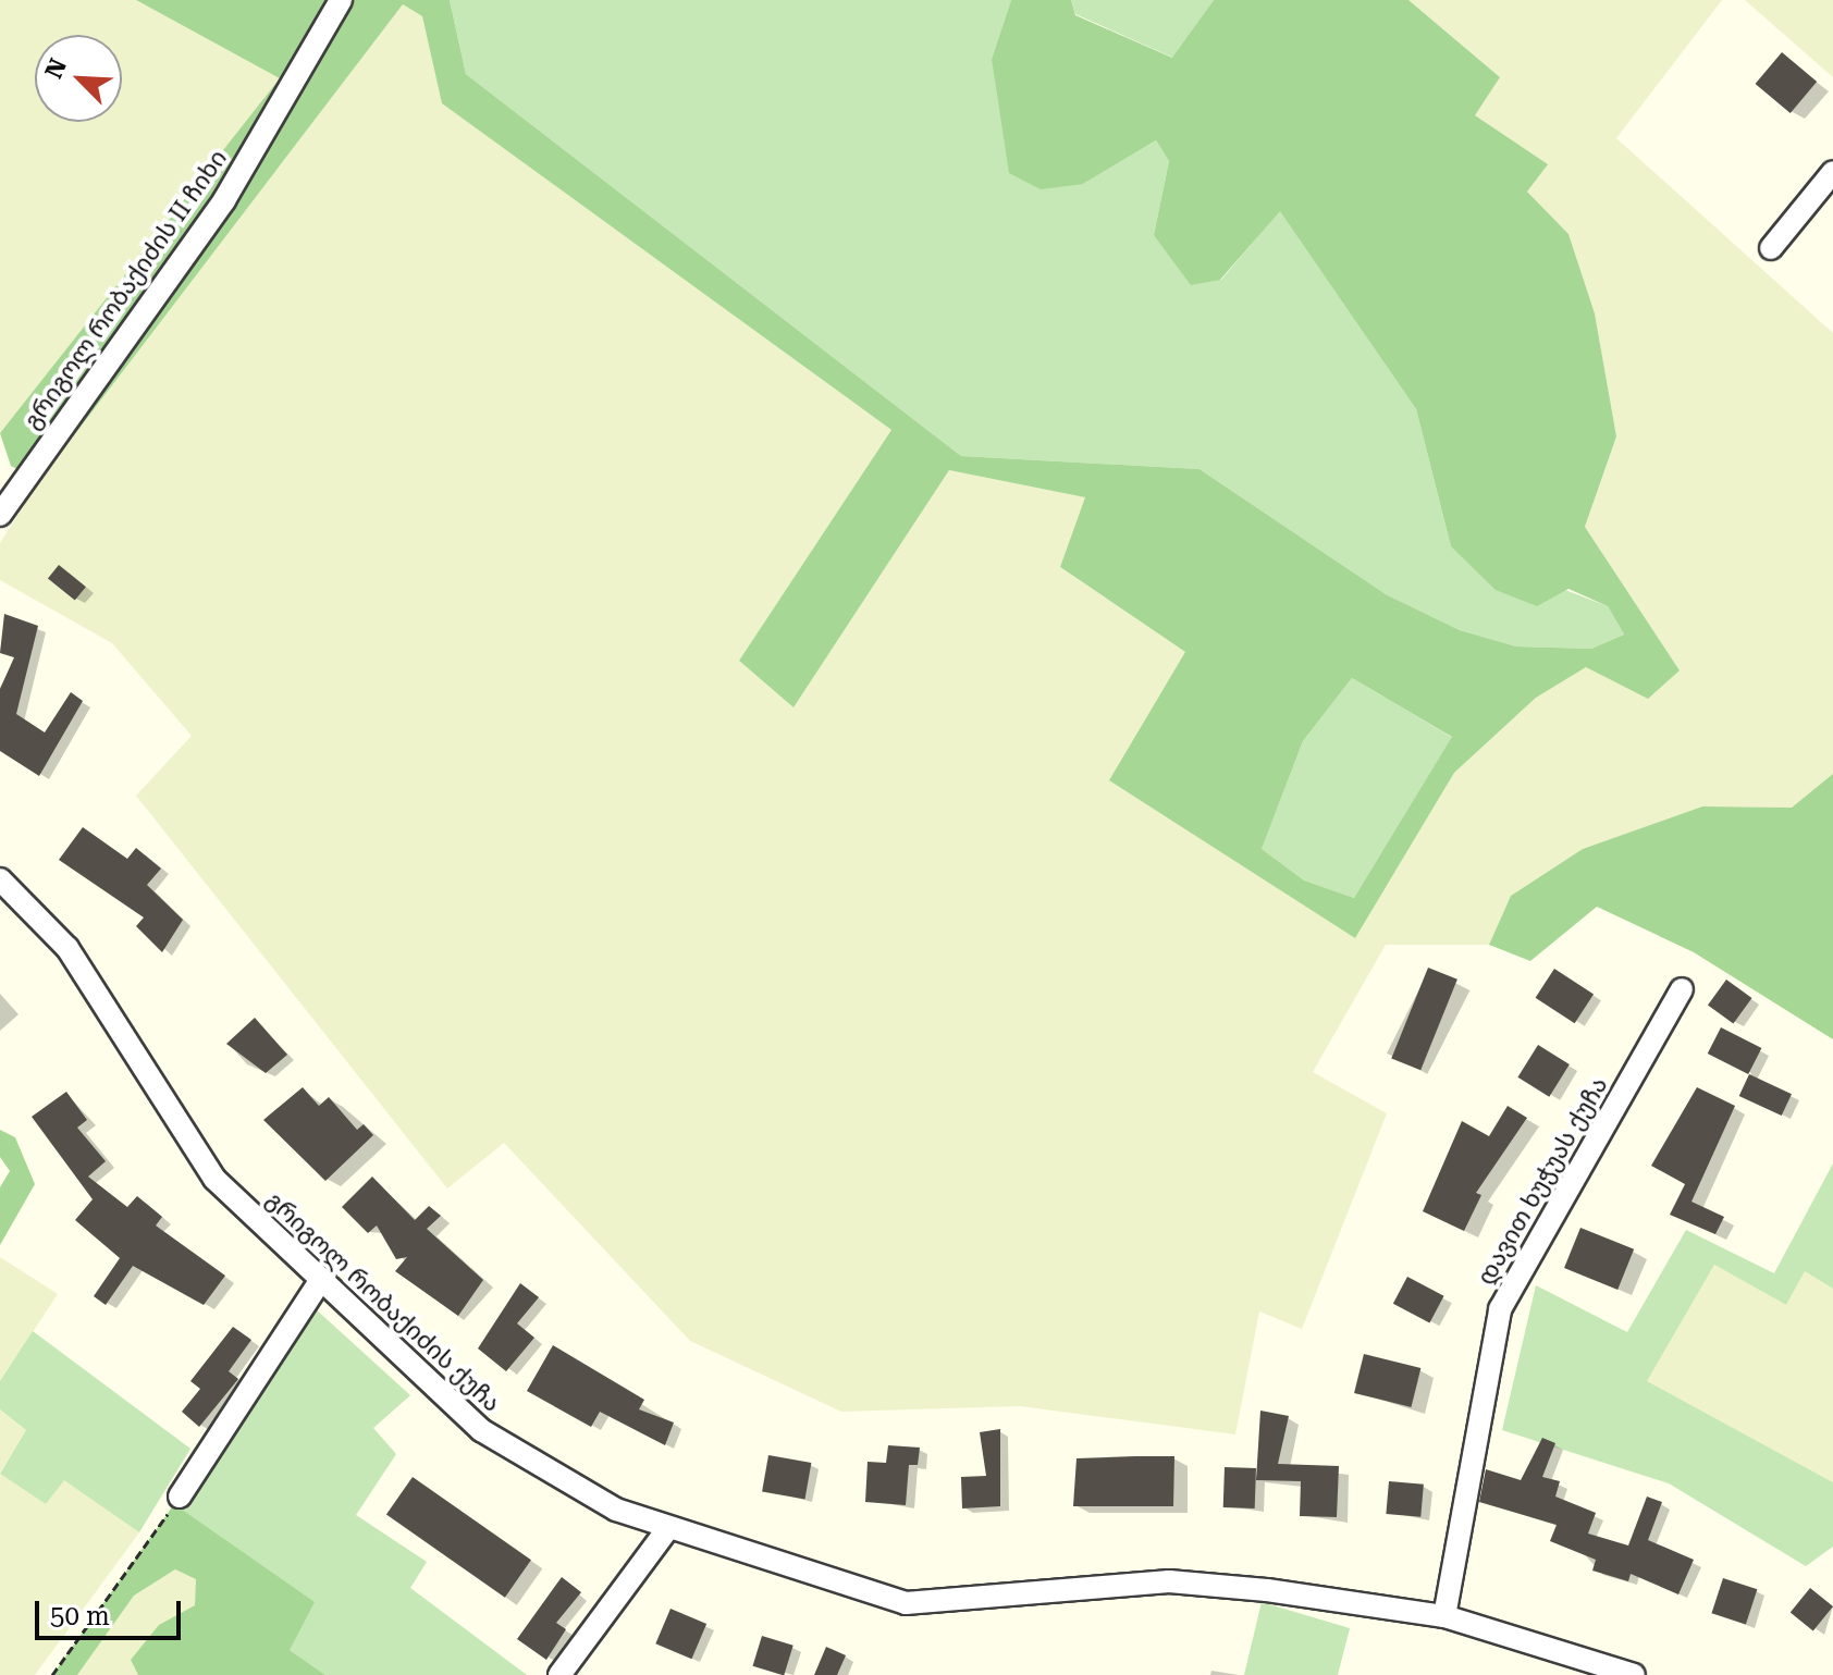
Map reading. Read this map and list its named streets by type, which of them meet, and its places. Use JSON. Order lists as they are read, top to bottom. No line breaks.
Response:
{"streets":{"street":["გრიგოლ რობაქიძის II ჩიხი","დავით ხუჭუას ქუჩა","გრიგოლ რობაქიძის ქუჩა"]},"crossings":[["დავით ხუჭუას ქუჩა","გრიგოლ რობაქიძის ქუჩა"]],"scale_bar":"50 m","north":"top left"}
